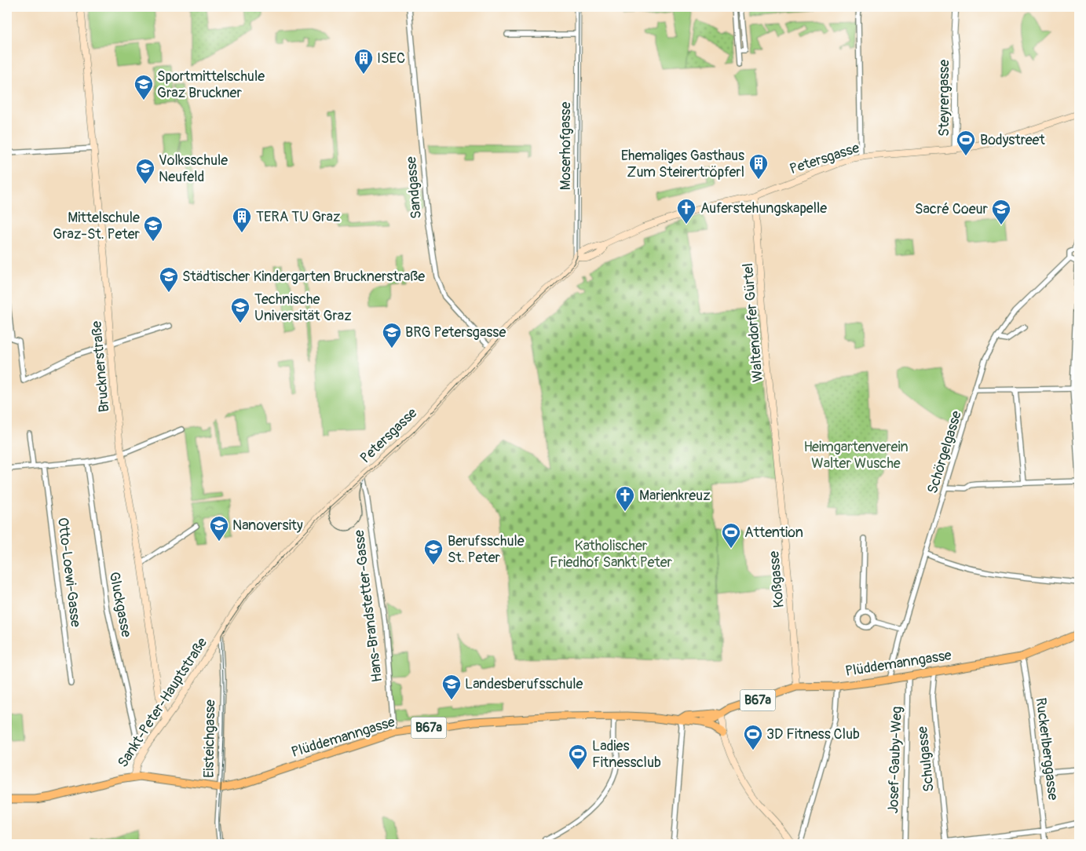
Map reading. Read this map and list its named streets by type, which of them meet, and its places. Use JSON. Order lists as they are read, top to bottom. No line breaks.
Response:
{"streets":{"main road":["Petersgasse","Waltendorfer Gürtel","Brucknerstraße","Koßgasse","Plüddemanngasse","B67a","Sankt-Peter-Hauptstraße"],"street":["Steyrergasse","Moserhofgasse","Sandgasse","Schörgelgasse","Otto-Loewi-Gasse","Gluckgasse","Hans-Brandstetter-Gasse","Eisteichgasse","Ruckerlberggasse","Schulgasse","Josef-Gauby-Weg"]},"crossings":[["Steyrergasse","Petersgasse"],["Moserhofgasse","Petersgasse"],["Petersgasse","Sandgasse"],["Petersgasse","Waltendorfer Gürtel"],["Petersgasse","Hans-Brandstetter-Gasse"],["Petersgasse","Sankt-Peter-Hauptstraße"],["Petersgasse","Eisteichgasse"],["Waltendorfer Gürtel","Koßgasse"],["Brucknerstraße","Sankt-Peter-Hauptstraße"],["Schörgelgasse","Plüddemanngasse"],["Koßgasse","Plüddemanngasse"],["Gluckgasse","Sankt-Peter-Hauptstraße"],["Hans-Brandstetter-Gasse","Plüddemanngasse"],["Plüddemanngasse","Sankt-Peter-Hauptstraße"],["Plüddemanngasse","Eisteichgasse"],["Plüddemanngasse","Ruckerlberggasse"],["Plüddemanngasse","Schulgasse"],["Plüddemanngasse","Josef-Gauby-Weg"],["Sankt-Peter-Hauptstraße","Eisteichgasse"]],"parks":["Heimgartenverein Walter Wusche","Katholischer Friedhof Sankt Peter"],"places":{"building":["ISEC","Ehemaliges Gasthaus Zum Steirertröpferl","TERA TU Graz"],"school or university":["Sportmittelschule Graz Bruckner","Volksschule Neufeld","Sacré Coeur","Mittelschule Graz-St. Peter","Städtischer Kindergarten Brucknerstraße","Technische Universität Graz","BRG Petersgasse","Nanoversity","Berufsschule St. Peter","Landesberufsschule"],"sports":["Bodystreet","Attention","3D Fitness Club","Ladies Fitnessclub"],"church":["Auferstehungskapelle","Marienkreuz"]}}
